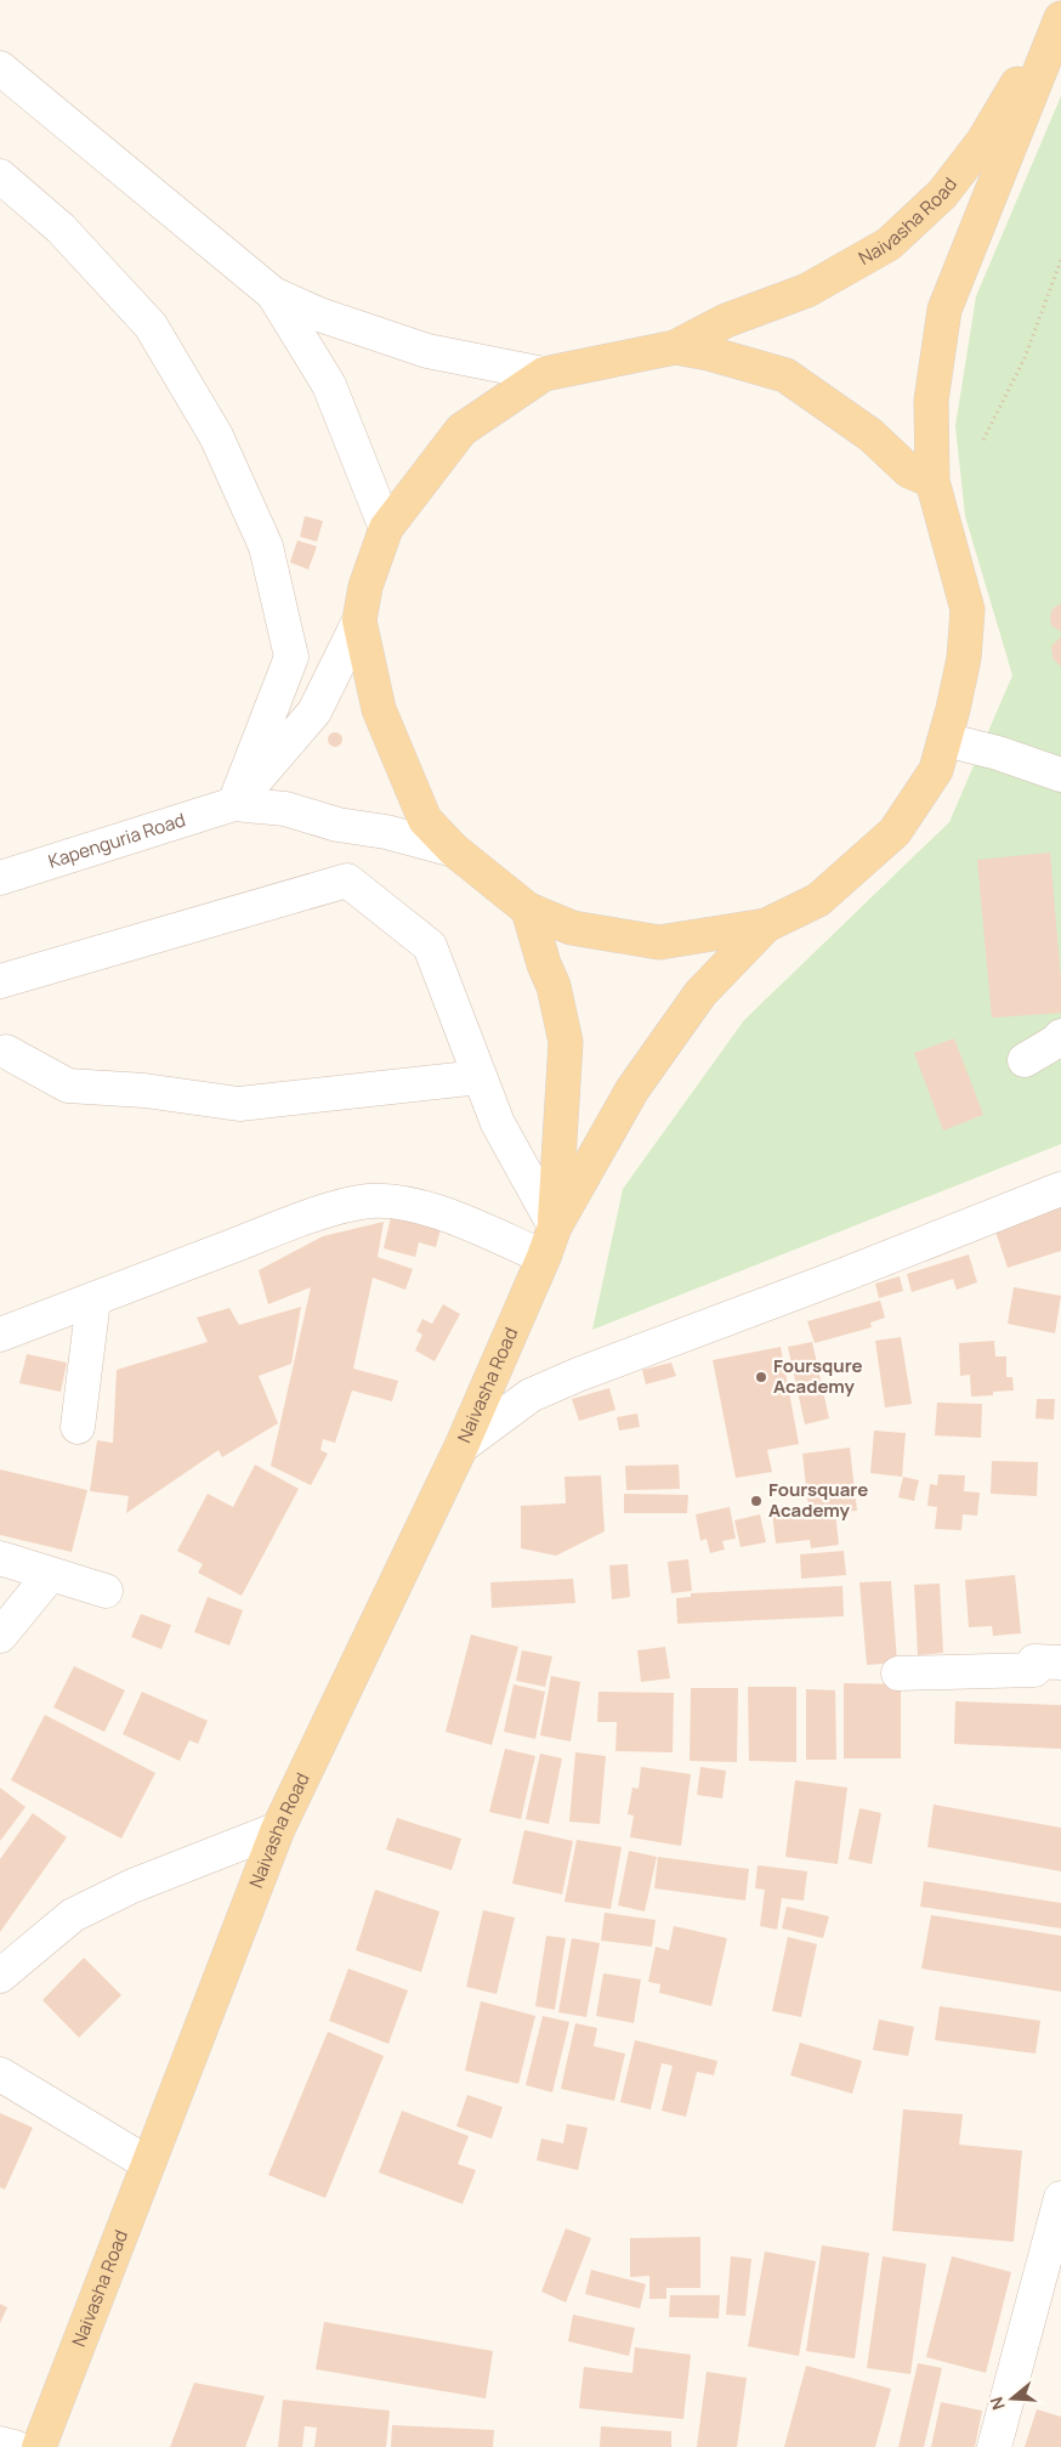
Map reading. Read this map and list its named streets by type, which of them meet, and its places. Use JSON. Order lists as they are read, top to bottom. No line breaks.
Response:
{"streets":{"main road":["Naivasha Road"],"street":["Kapenguria Road"]},"places":["Foursqure Academy","Foursquare Academy"],"north":"left"}
